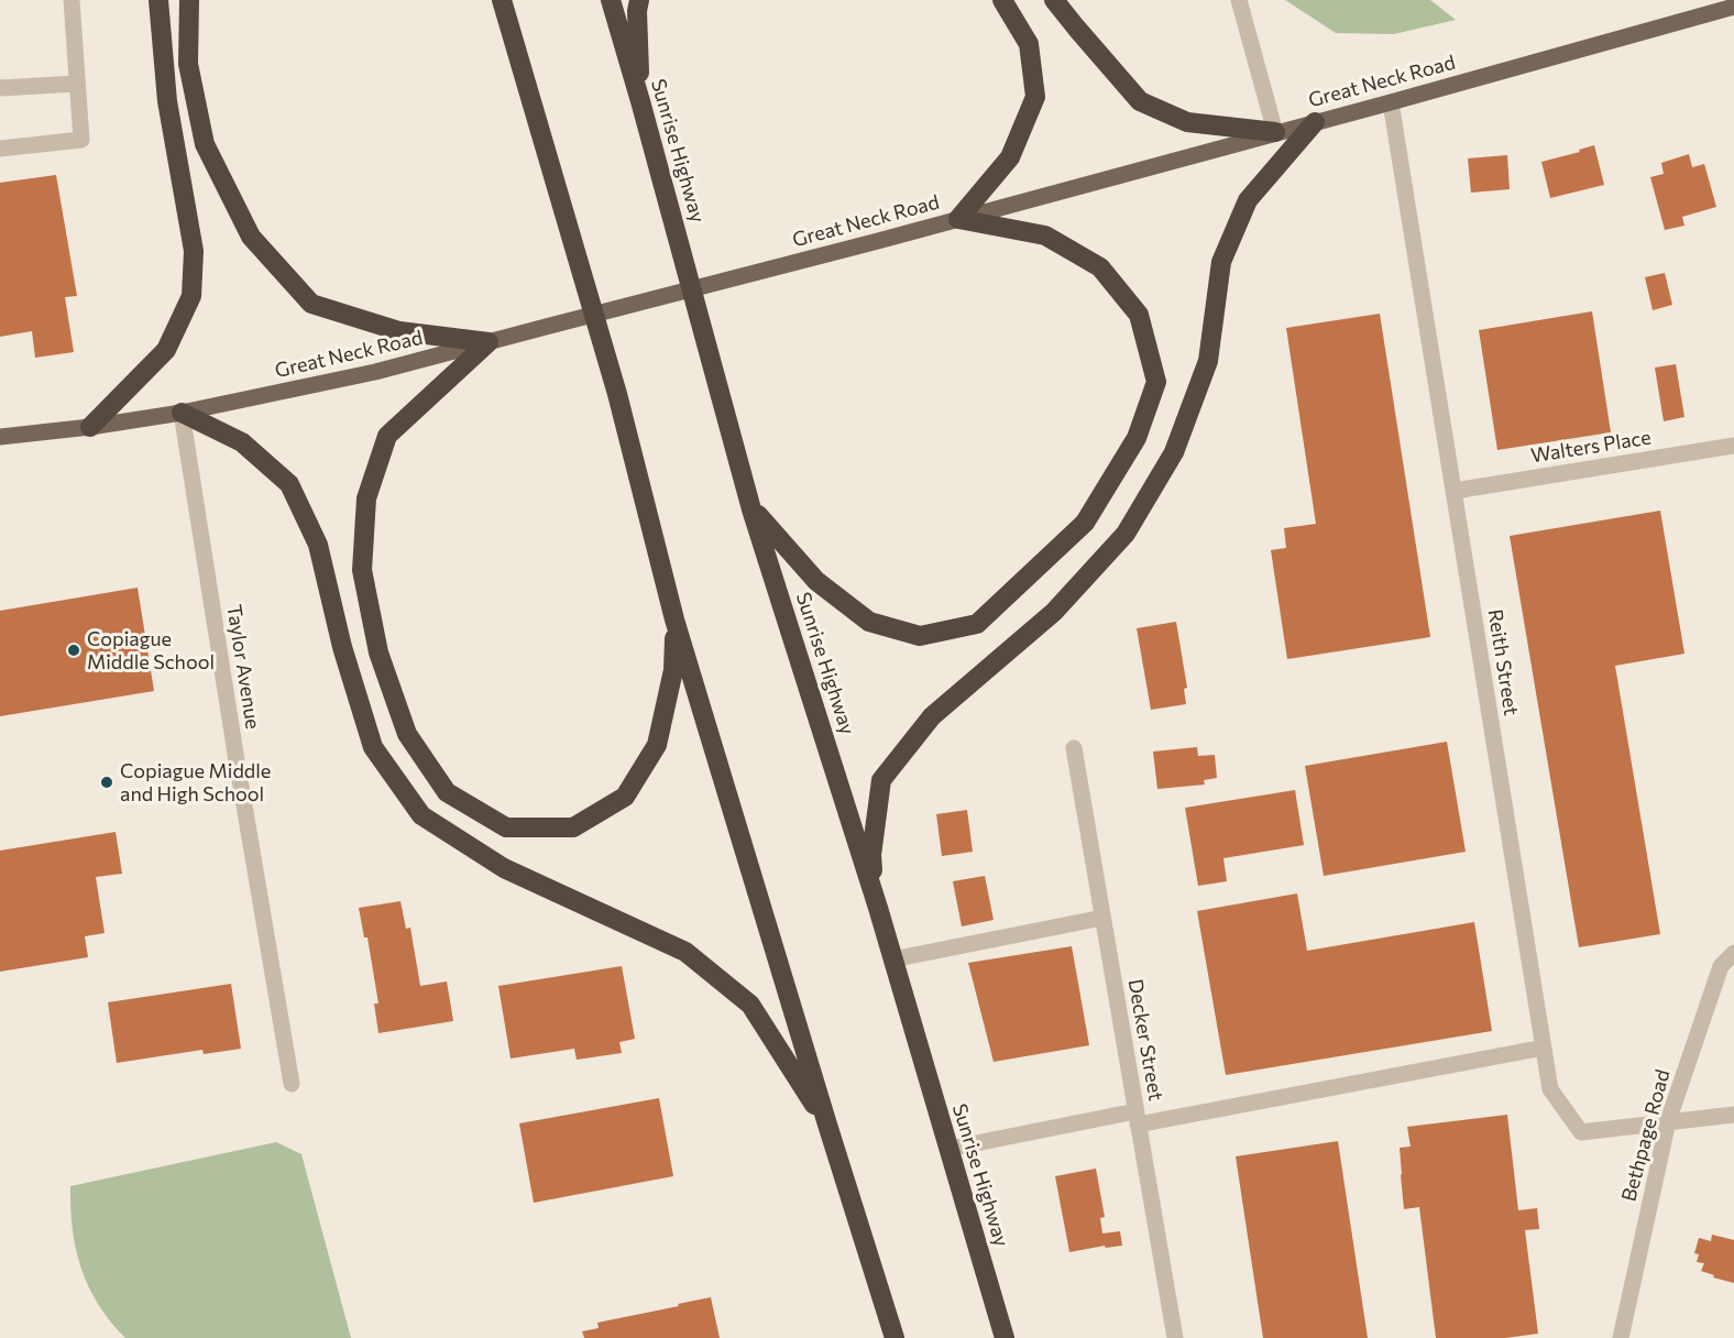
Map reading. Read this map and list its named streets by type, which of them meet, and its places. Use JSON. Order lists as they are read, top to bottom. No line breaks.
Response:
{"streets":{"highway":["Sunrise Highway"],"main road":["Great Neck Road"],"street":["Walters Place","Reith Street","Taylor Avenue","Decker Street","Bethpage Road"]},"crossings":[["Great Neck Road","Reith Street"],["Great Neck Road","Taylor Avenue"],["Walters Place","Reith Street"],["Reith Street","Bethpage Road"]],"places":["Copiague Middle School","Copiague Middle and High School"]}
